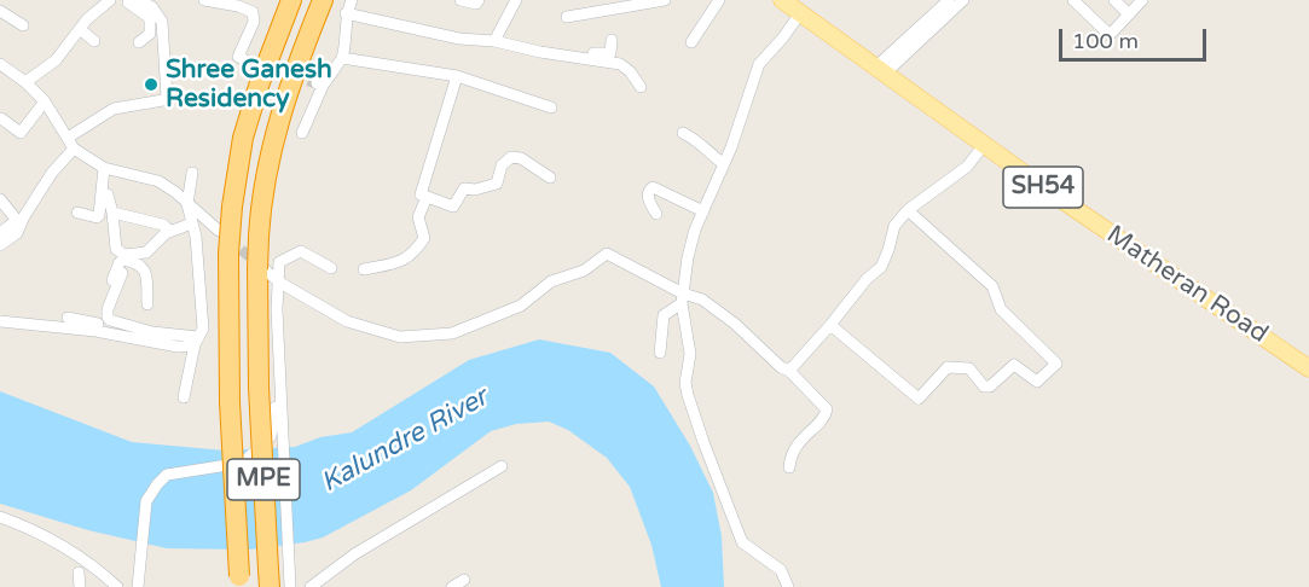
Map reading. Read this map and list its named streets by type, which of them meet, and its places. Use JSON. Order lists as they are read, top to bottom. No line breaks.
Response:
{"streets":{"highway":["MPE"],"main road":["SH54","Matheran Road"]},"water":["Kalundre River"],"places":["Shree Ganesh Residency"],"scale_bar":"100 m"}
